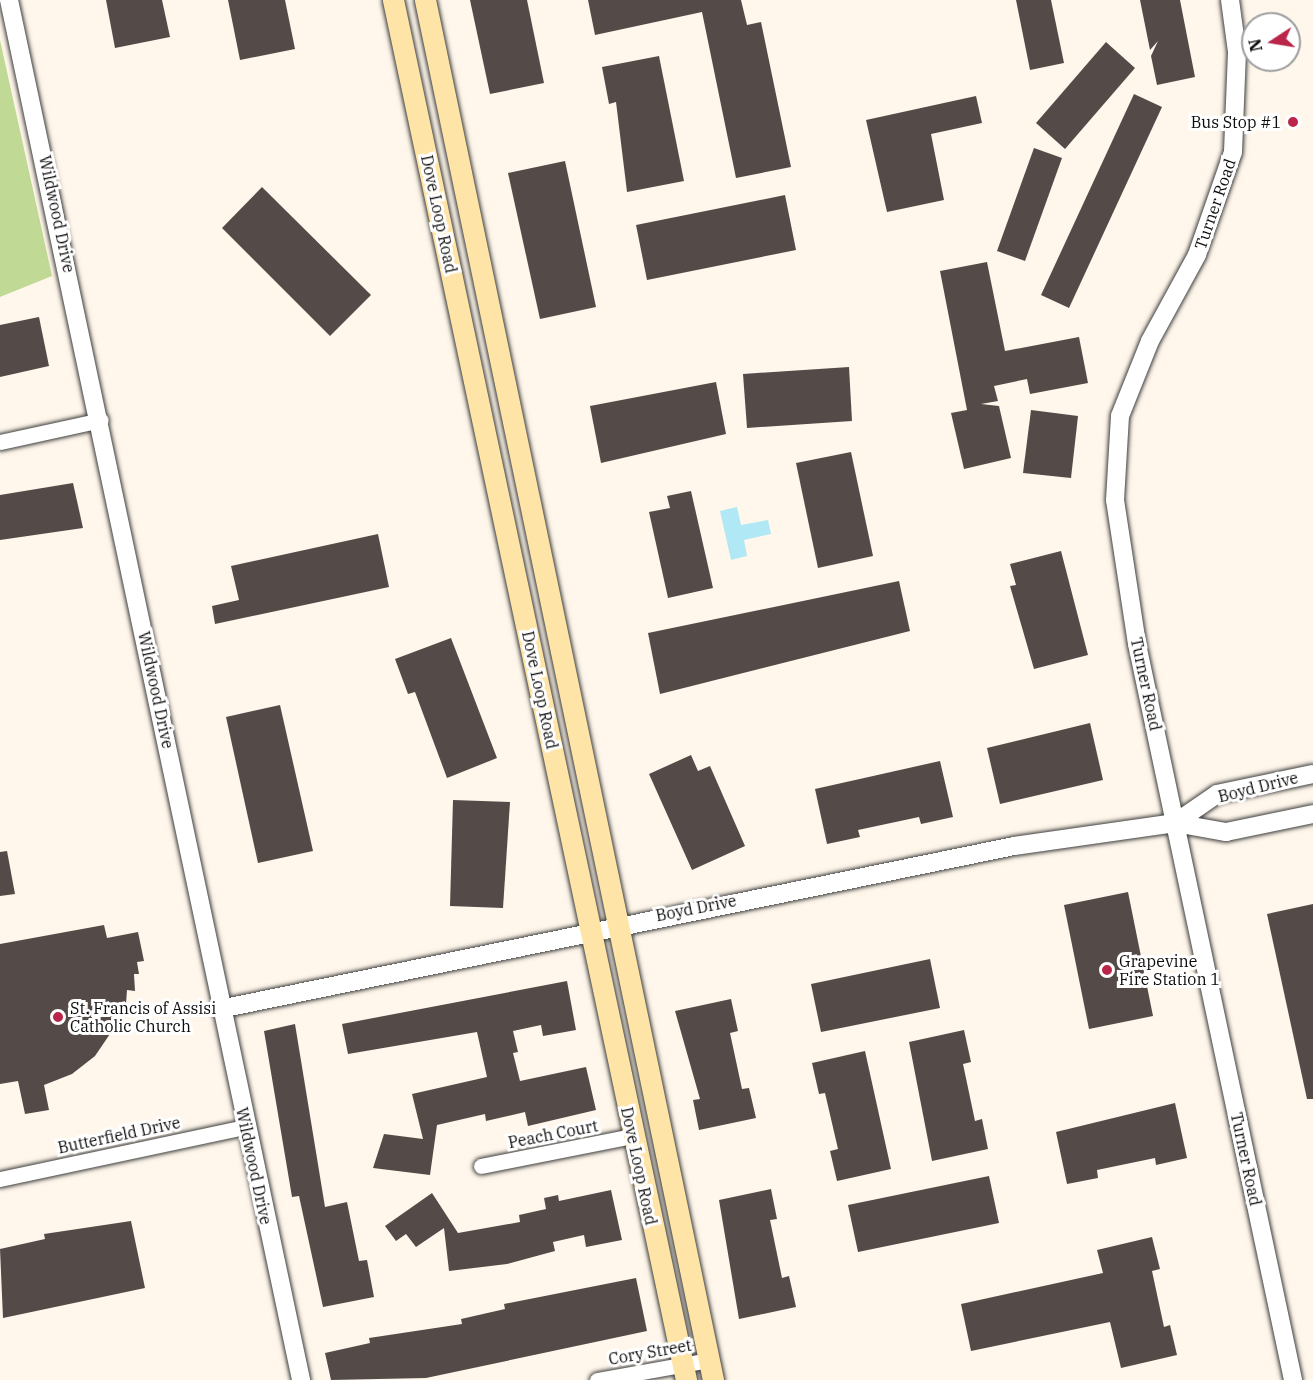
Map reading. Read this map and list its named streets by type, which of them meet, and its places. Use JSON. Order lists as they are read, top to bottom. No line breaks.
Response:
{"streets":{"main road":["Dove Loop Road"],"street":["Turner Road","Wildwood Drive","Boyd Drive","Peach Court","Butterfield Drive","Cory Street"]},"crossings":[["Turner Road","Boyd Drive"],["Wildwood Drive","Boyd Drive"],["Wildwood Drive","Butterfield Drive"],["Dove Loop Road","Boyd Drive"],["Dove Loop Road","Peach Court"],["Dove Loop Road","Cory Street"]],"places":["Bus Stop #1","Grapevine Fire Station 1","St. Francis of Assisi Catholic Church"],"north":"left"}
